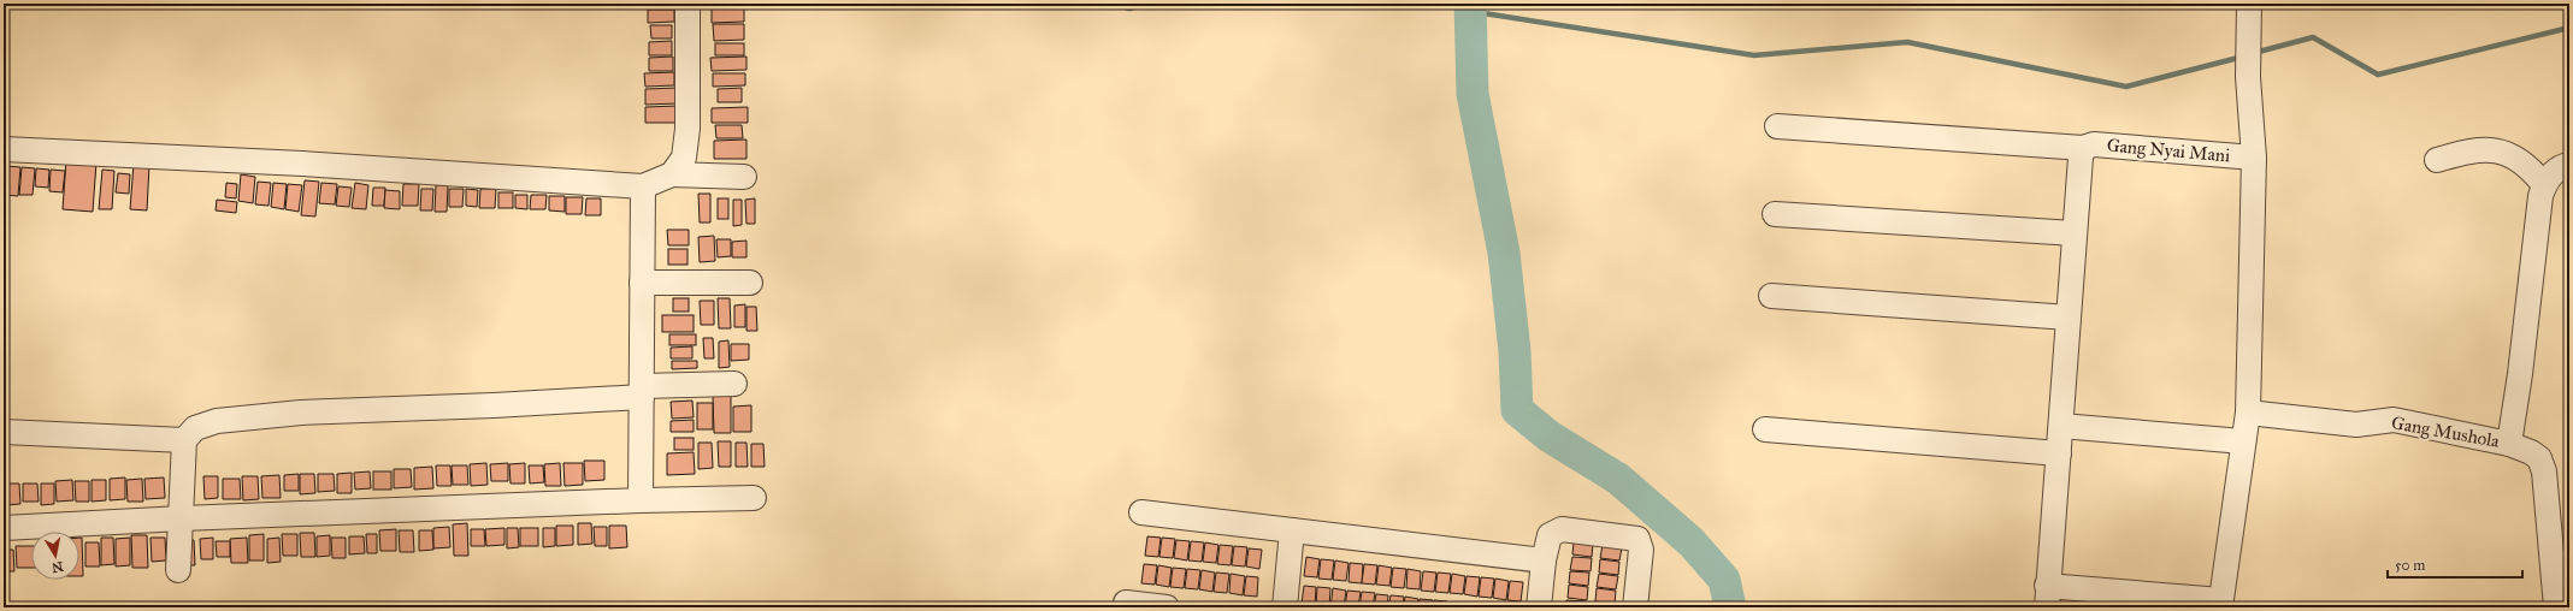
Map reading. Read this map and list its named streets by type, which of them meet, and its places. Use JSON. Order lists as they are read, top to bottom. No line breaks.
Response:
{"streets":{"street":["Gang Nyai Mani","Gang Mushola"]},"scale_bar":"50 m","north":"bottom"}
